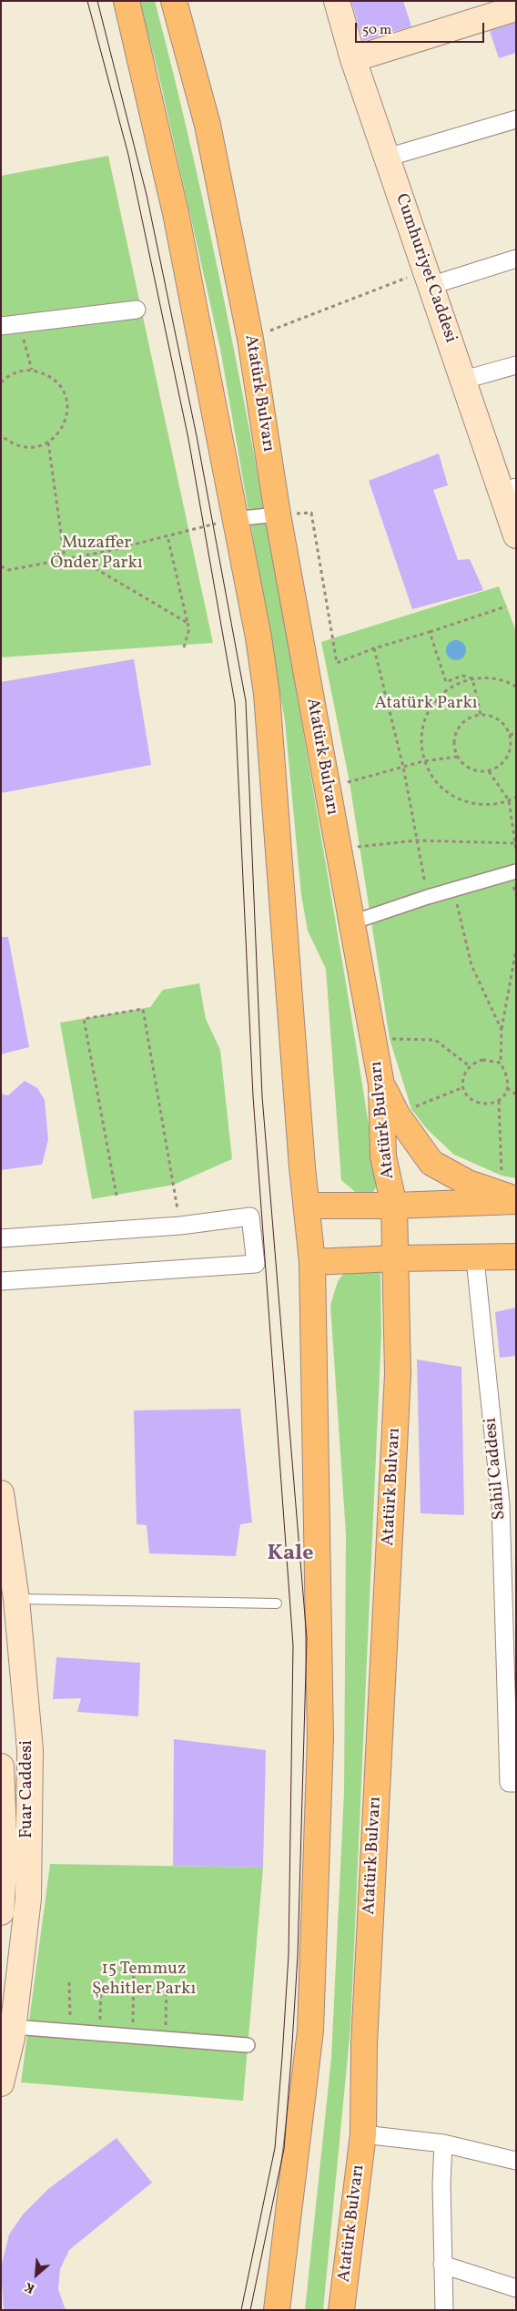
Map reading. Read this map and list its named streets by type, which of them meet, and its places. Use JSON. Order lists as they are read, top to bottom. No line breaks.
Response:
{"streets":{"main road":["Cumhuriyet Caddesi","Atatürk Bulvarı","Fuar Caddesi"],"street":["Sahil Caddesi"]},"districts":["Kale"],"parks":["Muzaffer Önder Parkı","Atatürk Parkı","15 Temmuz Şehitler Parkı"],"scale_bar":"50 m","north":"bottom left"}
